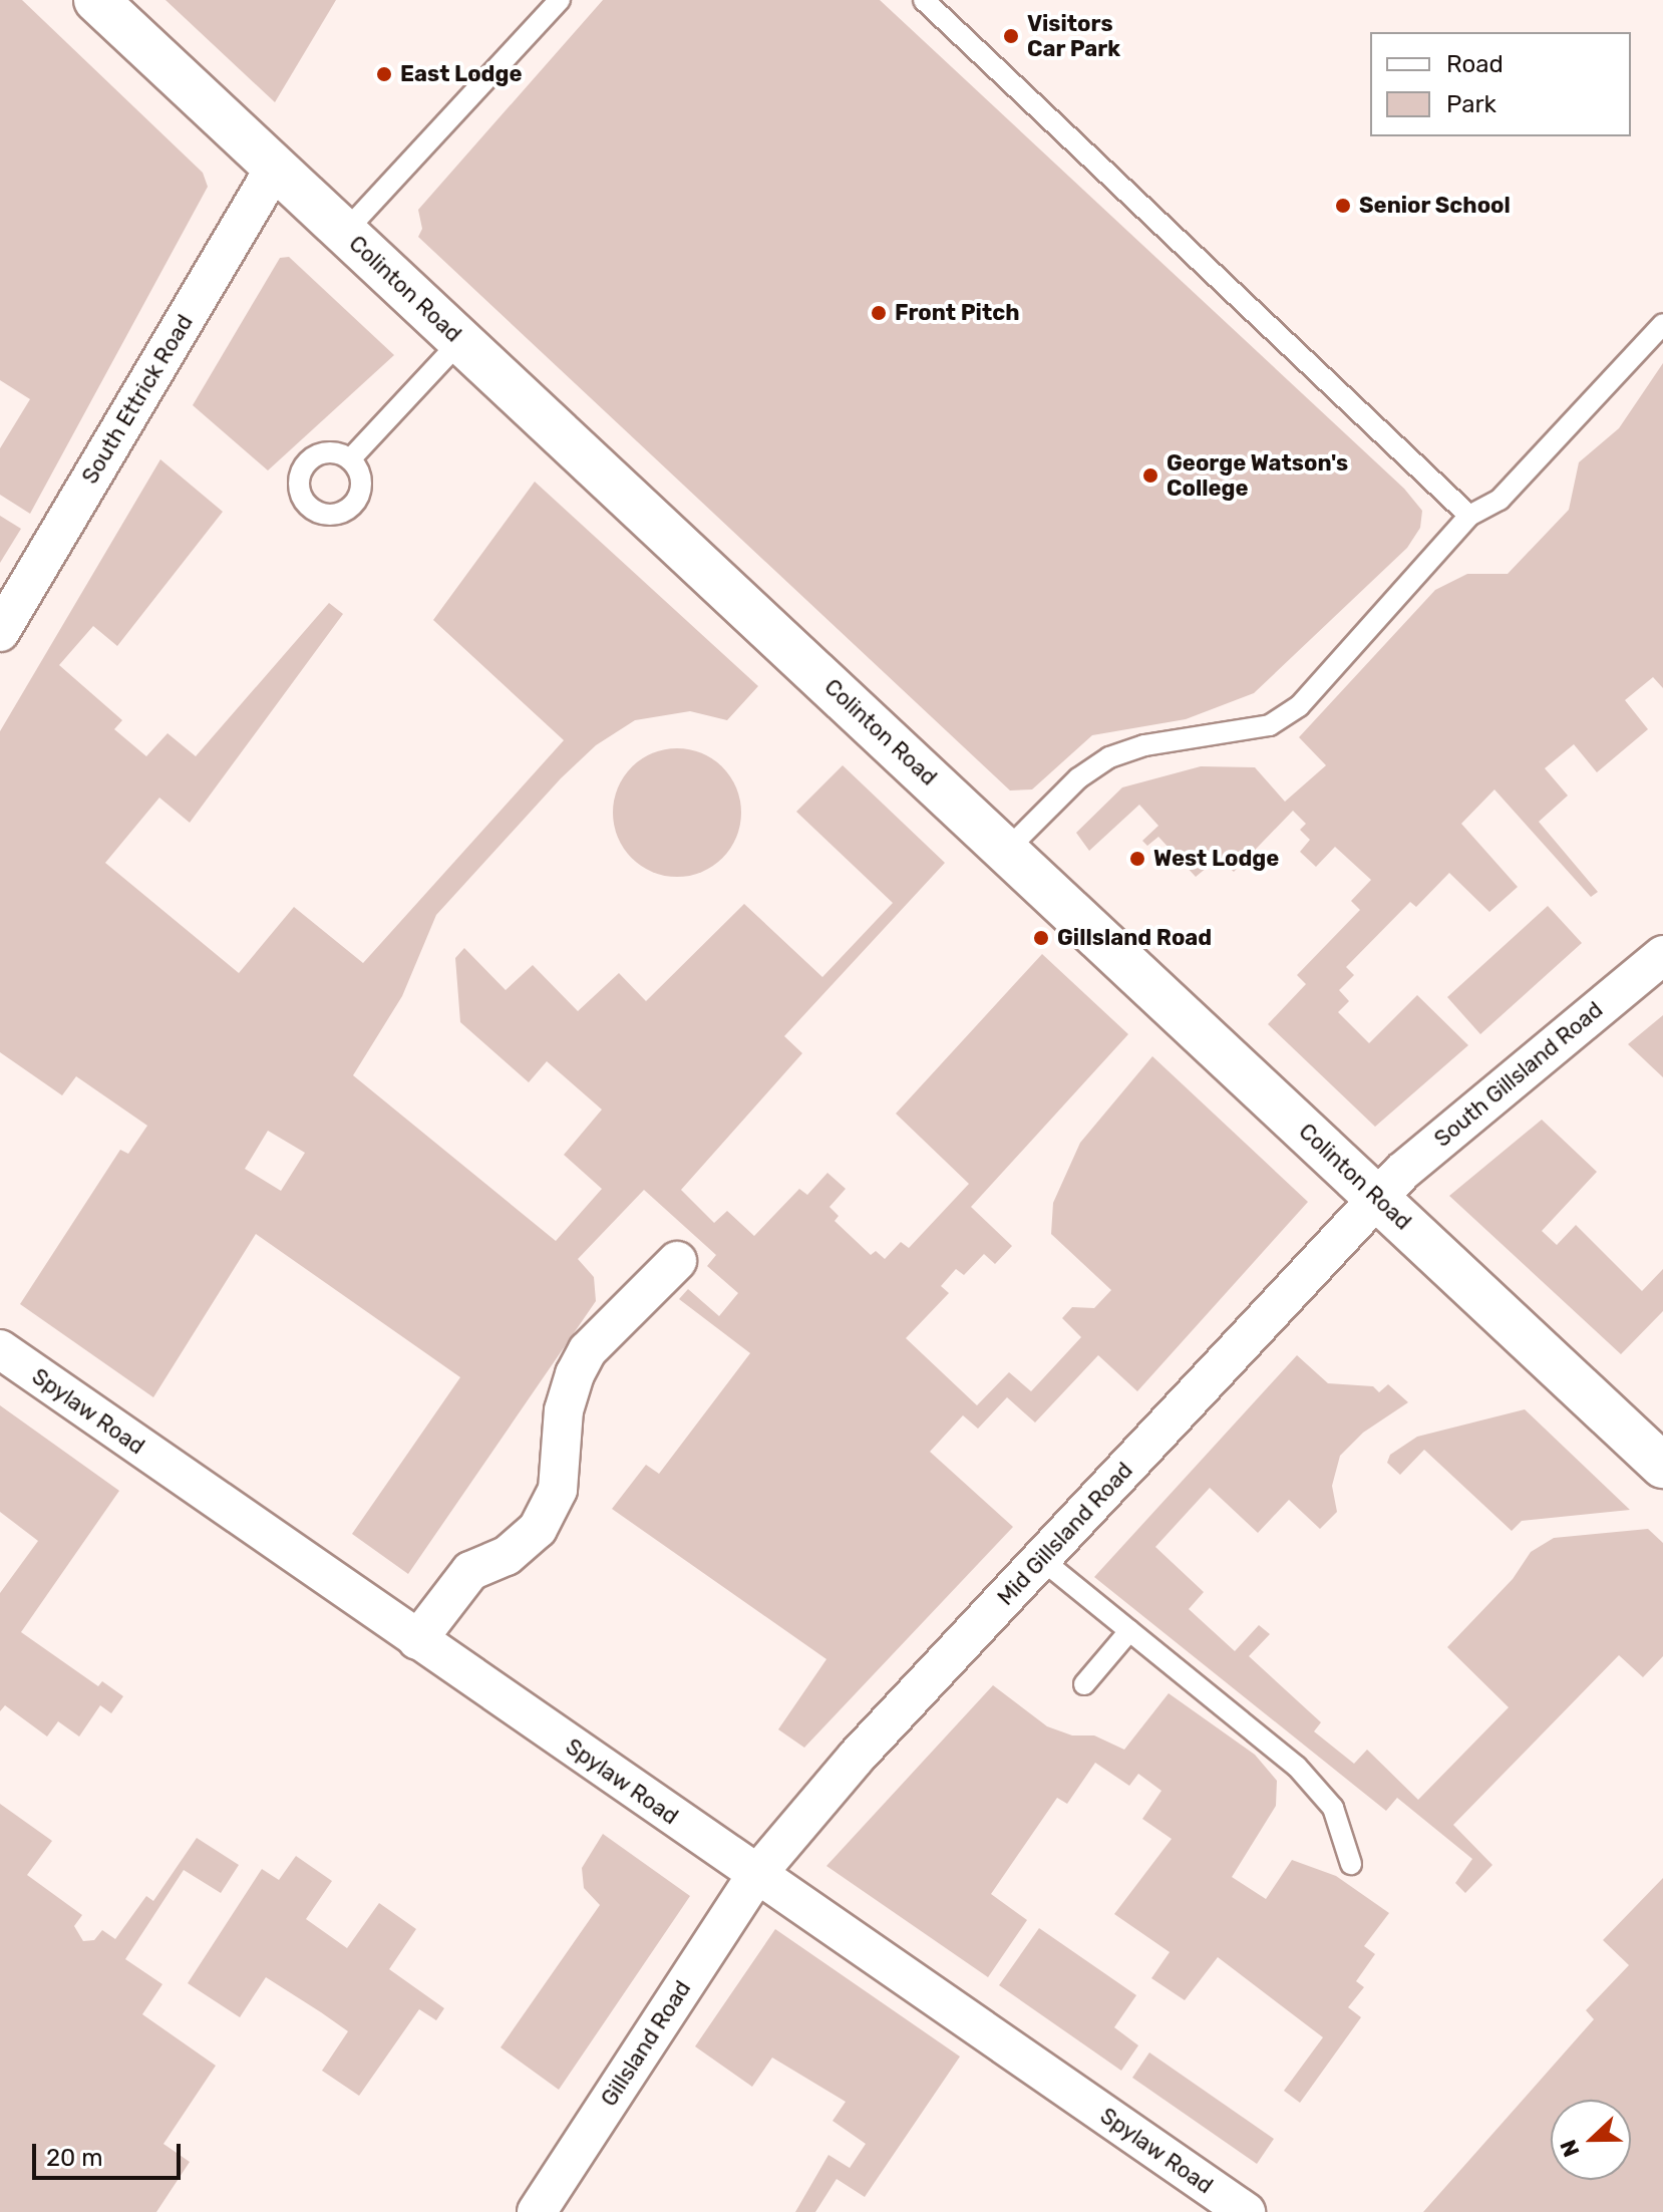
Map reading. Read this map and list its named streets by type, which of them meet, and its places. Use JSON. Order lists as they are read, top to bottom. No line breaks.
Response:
{"streets":{"street":["Colinton Road","South Ettrick Road","South Gillsland Road","Spylaw Road","Mid Gillsland Road","Gillsland Road"]},"crossings":[["Colinton Road","South Ettrick Road"],["Colinton Road","South Gillsland Road"],["Colinton Road","Mid Gillsland Road"],["South Gillsland Road","Mid Gillsland Road"],["Spylaw Road","Mid Gillsland Road"],["Spylaw Road","Gillsland Road"],["Mid Gillsland Road","Gillsland Road"]],"places":["Visitors Car Park","East Lodge","Senior School","Front Pitch","George Watson's College","West Lodge","Gillsland Road"],"legend":["Road","Park"],"scale_bar":"20 m","north":"left"}
